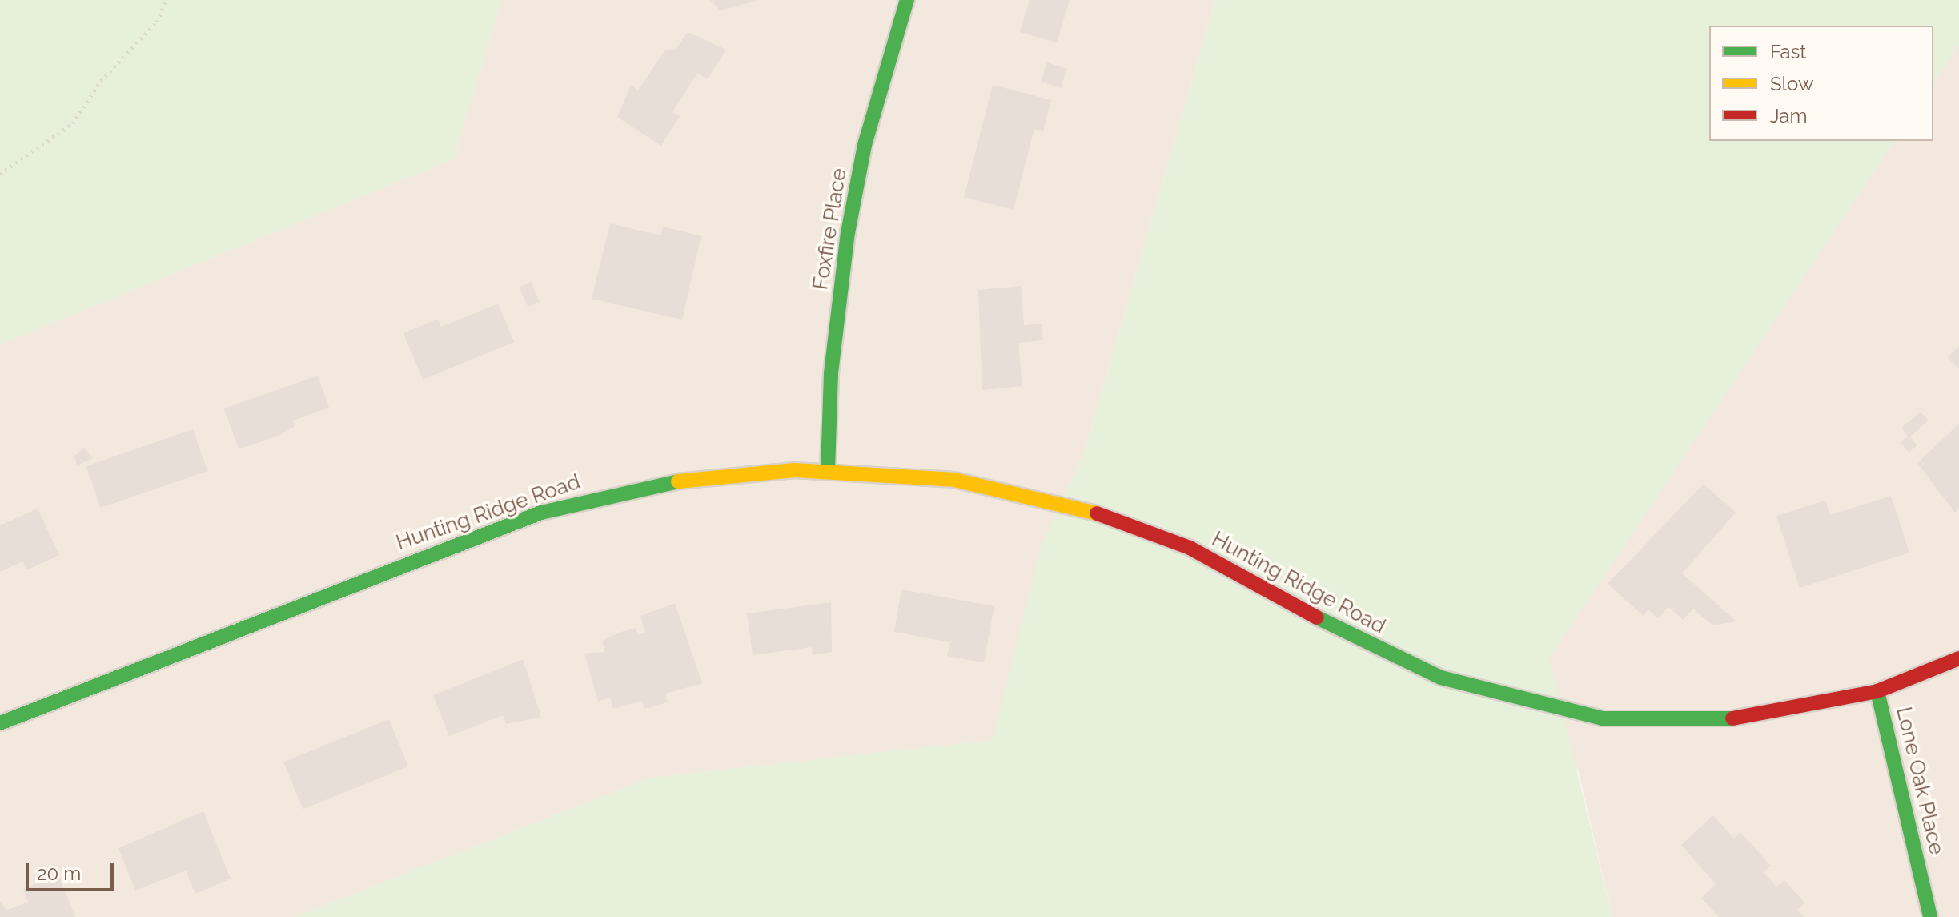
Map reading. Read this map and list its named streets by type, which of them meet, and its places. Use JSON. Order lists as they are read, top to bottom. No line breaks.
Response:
{"streets":{"street":["Foxfire Place","Hunting Ridge Road","Lone Oak Place"]},"crossings":[["Foxfire Place","Hunting Ridge Road"],["Hunting Ridge Road","Lone Oak Place"]],"legend":["Fast","Slow","Jam"],"scale_bar":"20 m"}
